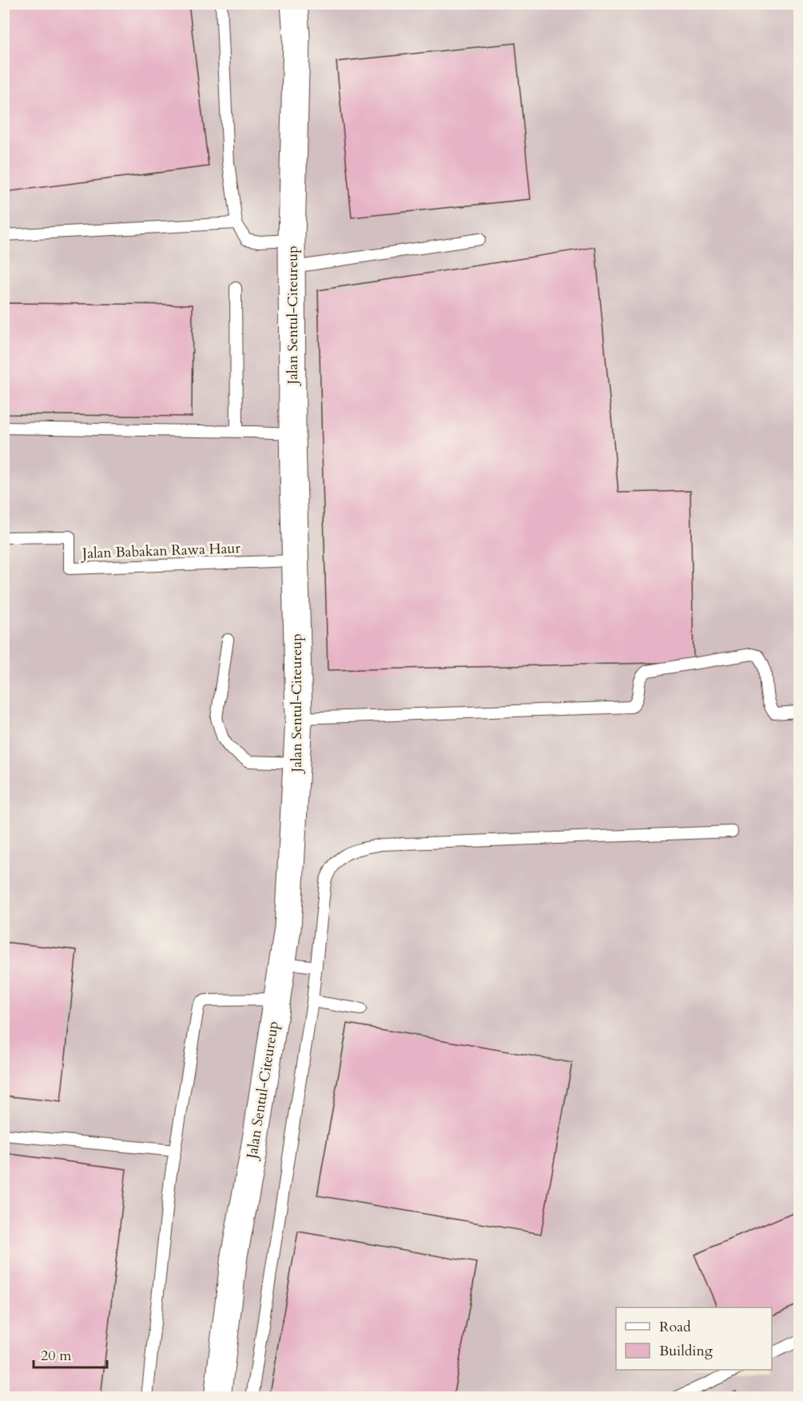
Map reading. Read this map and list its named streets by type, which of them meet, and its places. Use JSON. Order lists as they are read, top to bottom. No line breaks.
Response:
{"streets":{"street":["Jalan Sentul-Citeureup"],"lane":["Jalan Babakan Rawa Haur"]},"crossings":[["Jalan Sentul-Citeureup","Jalan Babakan Rawa Haur"]],"legend":["Road","Building"],"scale_bar":"20 m"}
